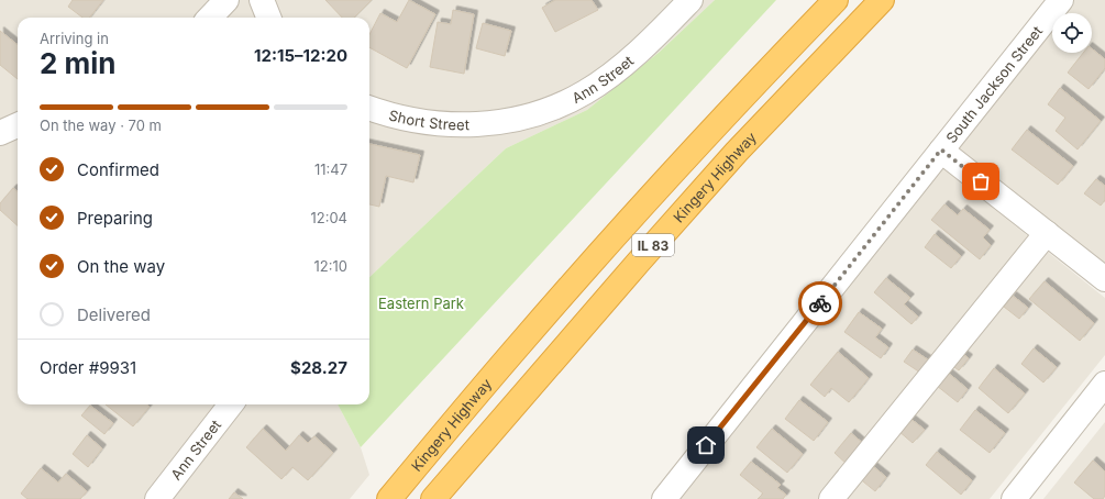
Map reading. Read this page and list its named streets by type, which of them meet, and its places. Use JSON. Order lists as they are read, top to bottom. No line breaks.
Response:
{"streets":{"highway":["Kingery Highway","IL 83"],"street":["Ann Street","South Jackson Street","Short Street"]},"crossings":[["Ann Street","Short Street"]],"parks":["Eastern Park"],"page":{"heading":["2 min","Arriving in","12:15–12:20"],"panel":["Order #9931","$28.27"],"bar":"On the way · 70 m","list":[["Confirmed","11:47"],["Preparing","12:04"],["On the way","12:10"],"Delivered"]}}
